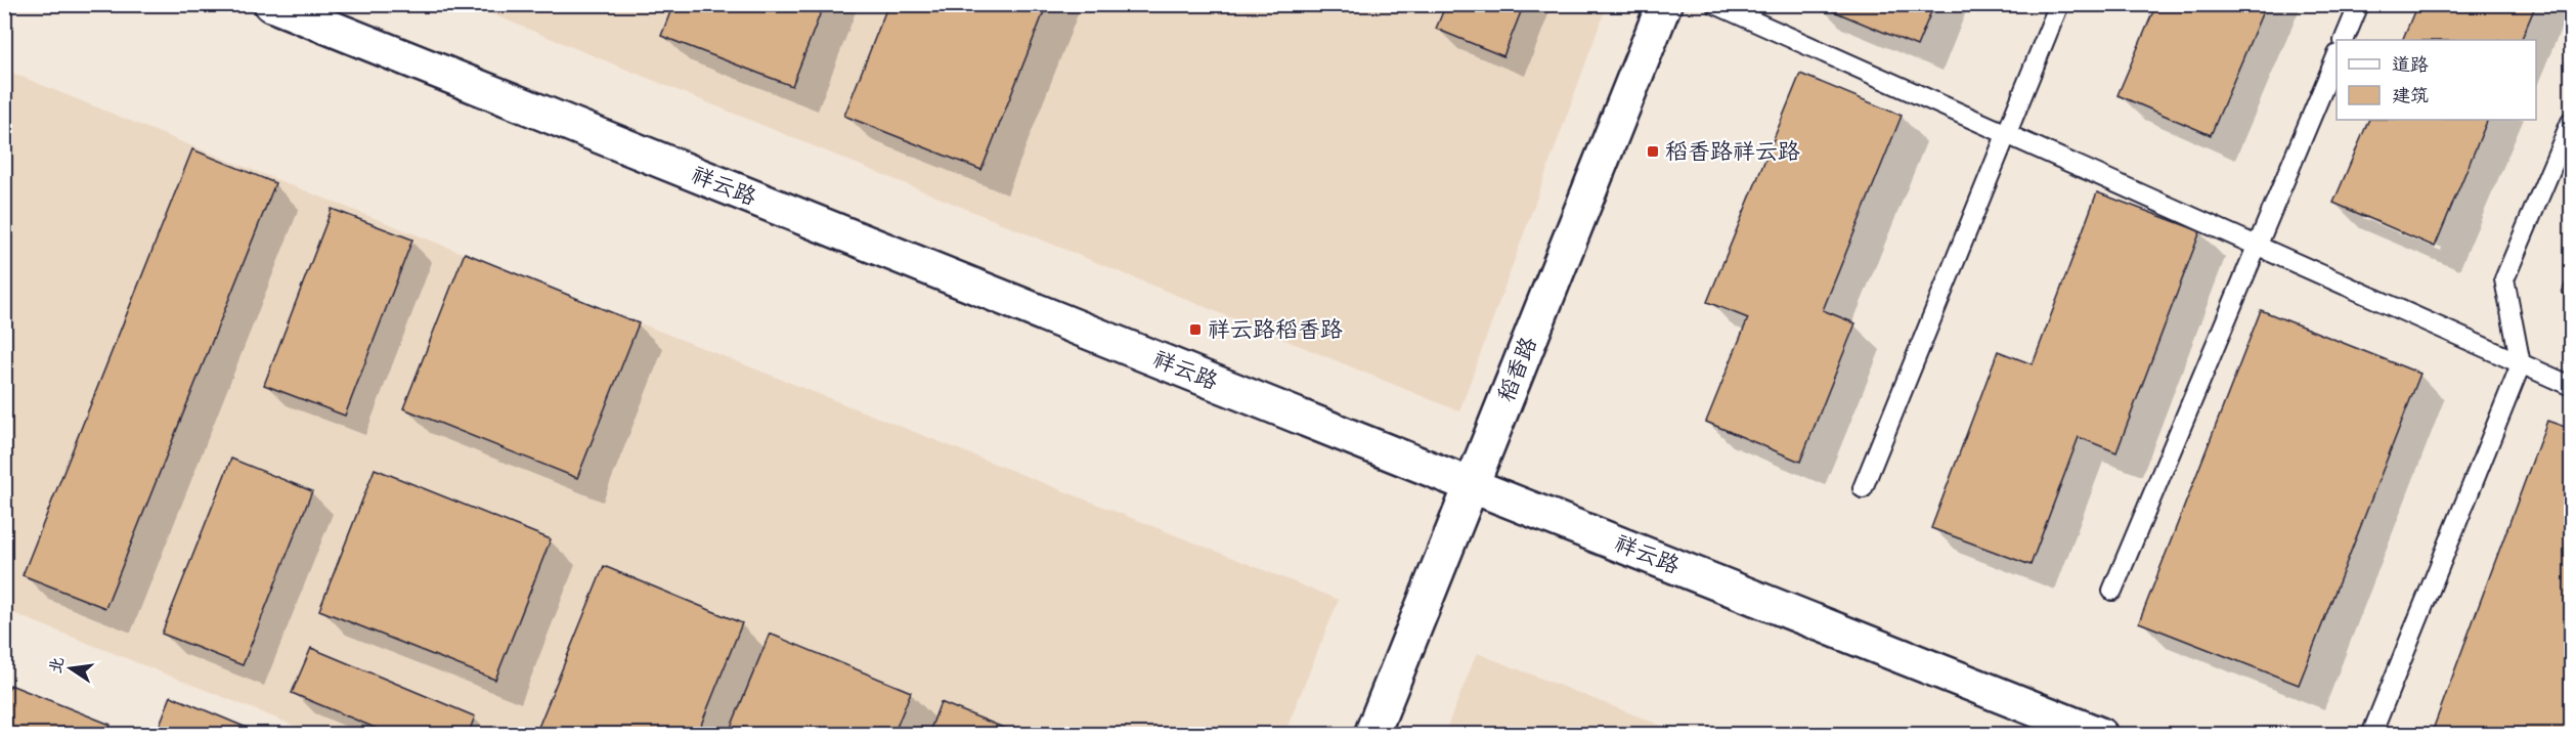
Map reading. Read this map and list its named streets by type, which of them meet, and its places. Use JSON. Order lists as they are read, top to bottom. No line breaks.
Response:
{"streets":{"street":["祥云路","稻香路"]},"crossings":[["祥云路","稻香路"]],"places":{"transit":["稻香路祥云路","祥云路稻香路"]},"legend":["道路","建筑"],"north":"left"}
